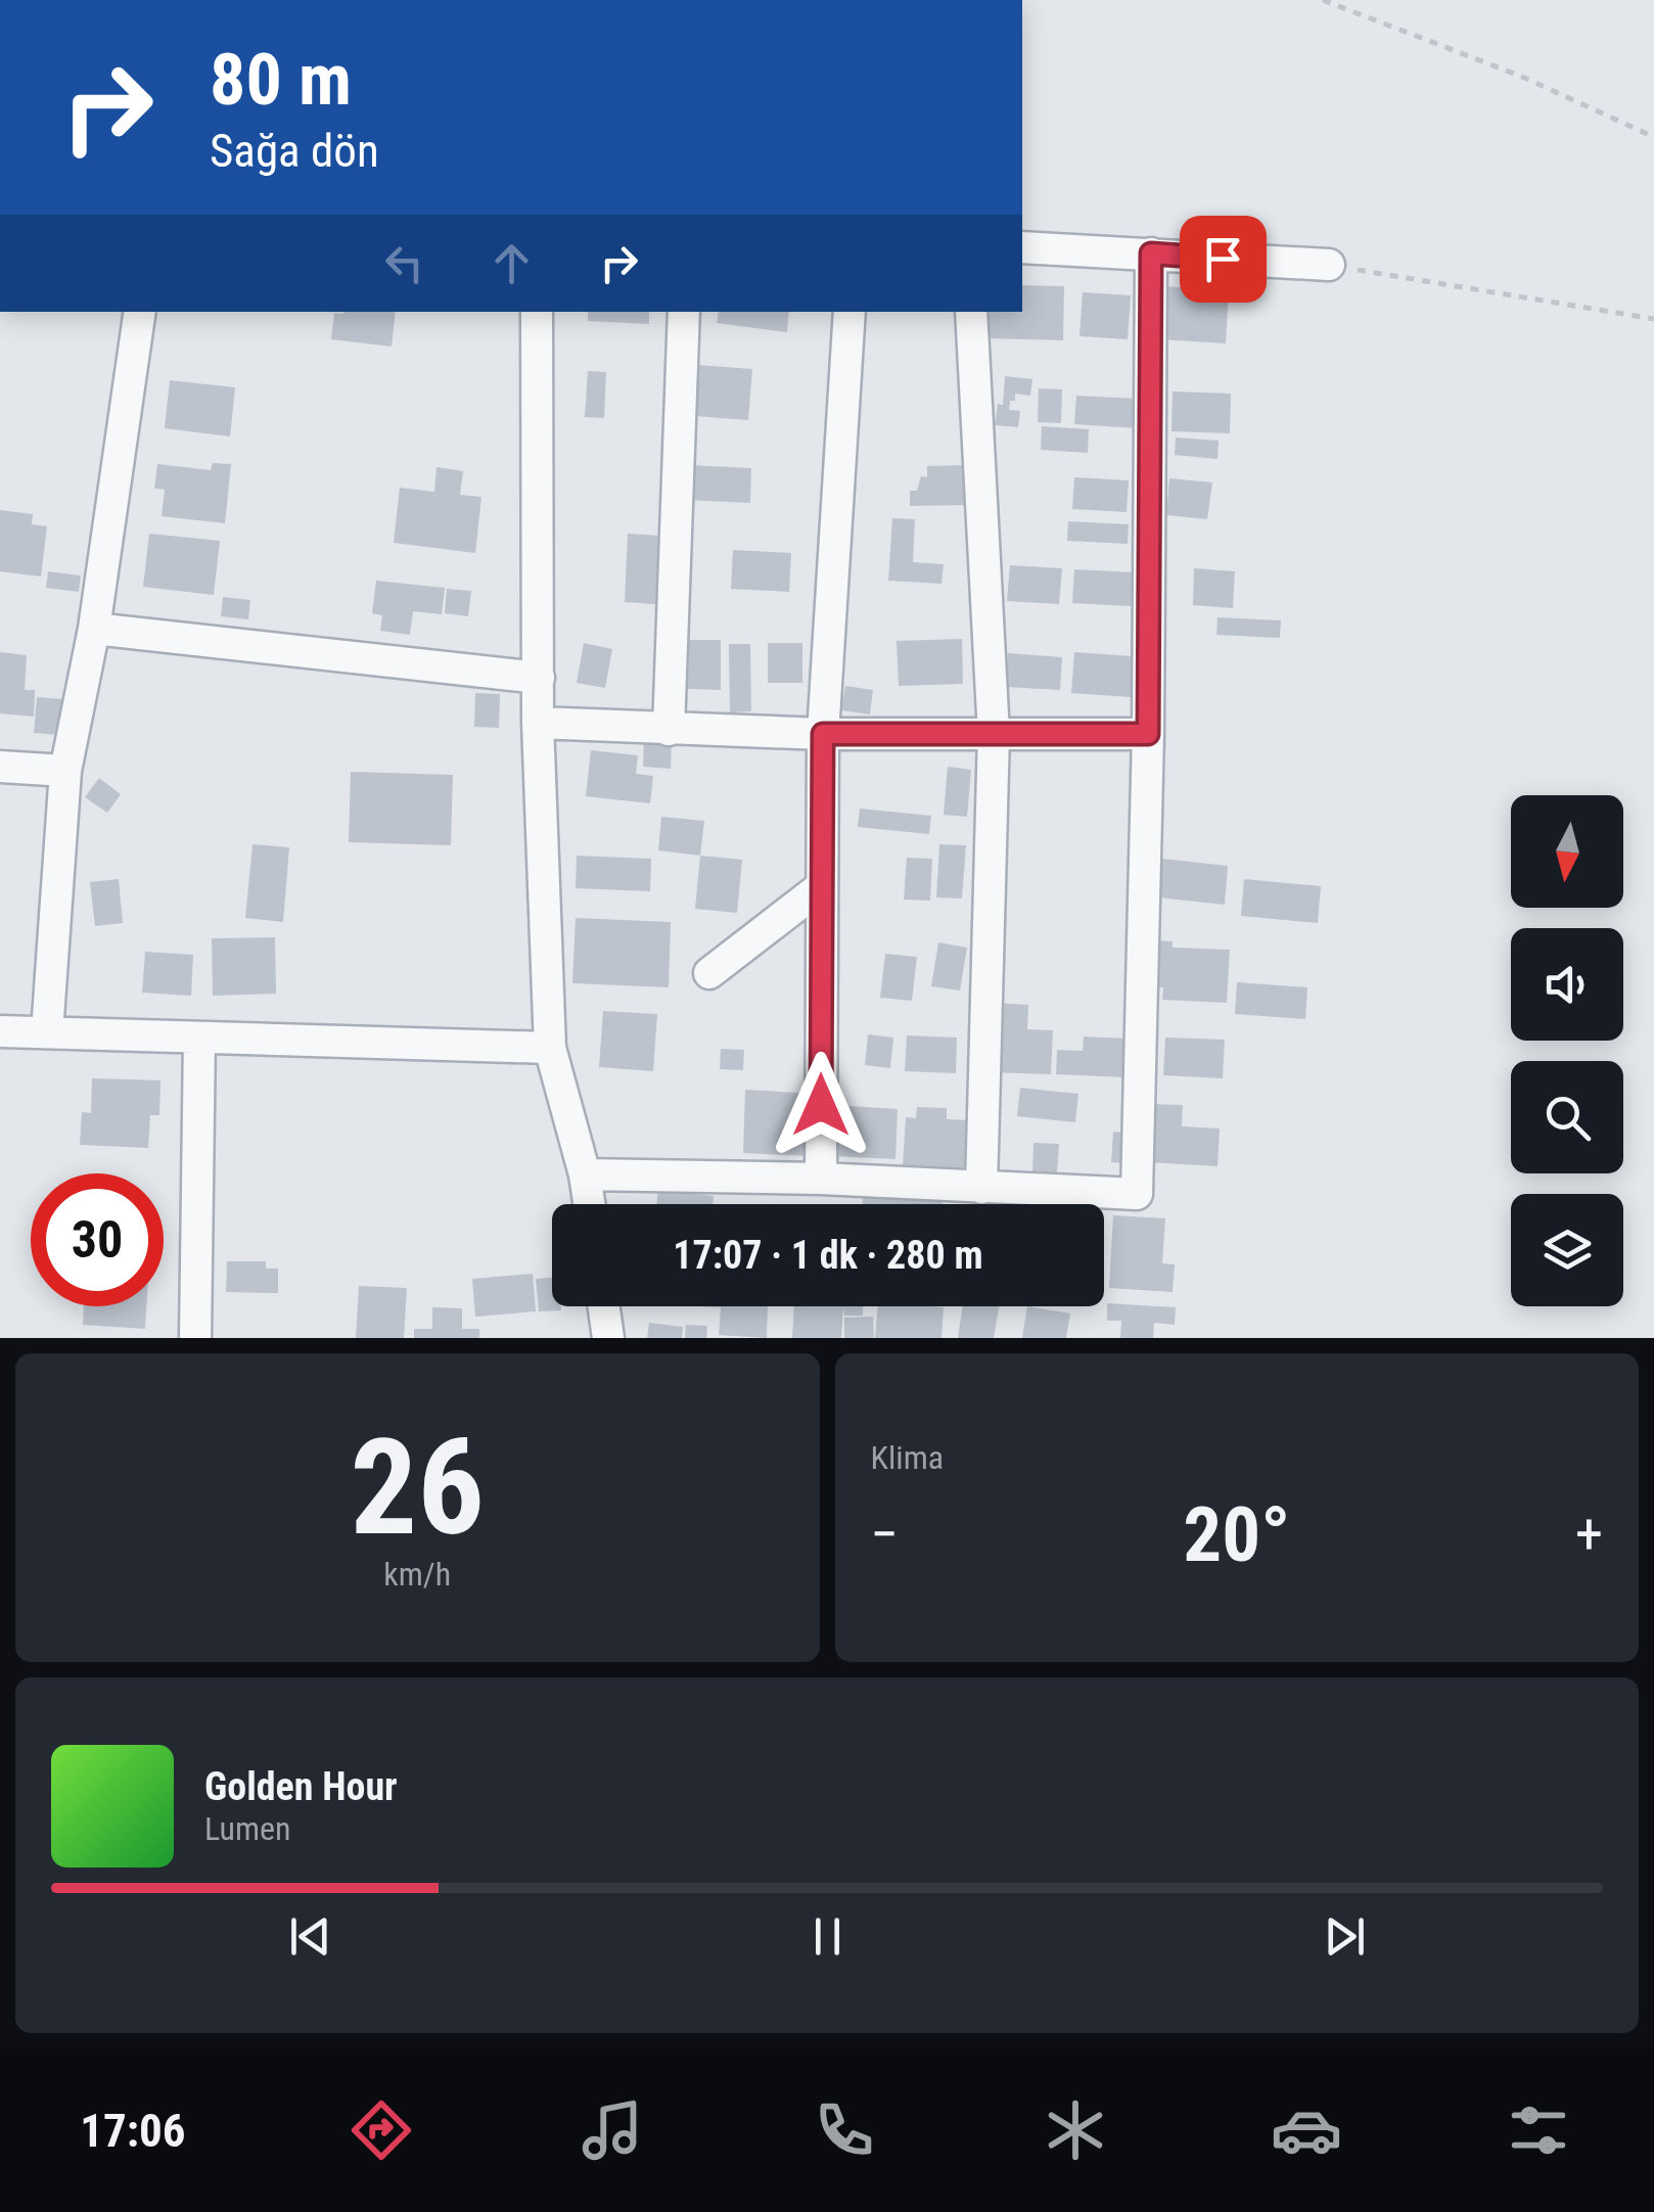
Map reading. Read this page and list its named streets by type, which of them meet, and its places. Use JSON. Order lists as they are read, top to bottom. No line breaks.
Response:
{"north":"bottom","page":{"turn":["80 m","Sağa dön"],"limit":"30","trip":"17:07 · 1 dk · 280 m","tile":[["26","km/h"],"Klima"],"heat":["−","20°","+"],"song":["Golden Hour","Lumen"],"tabs":"17:06"}}
